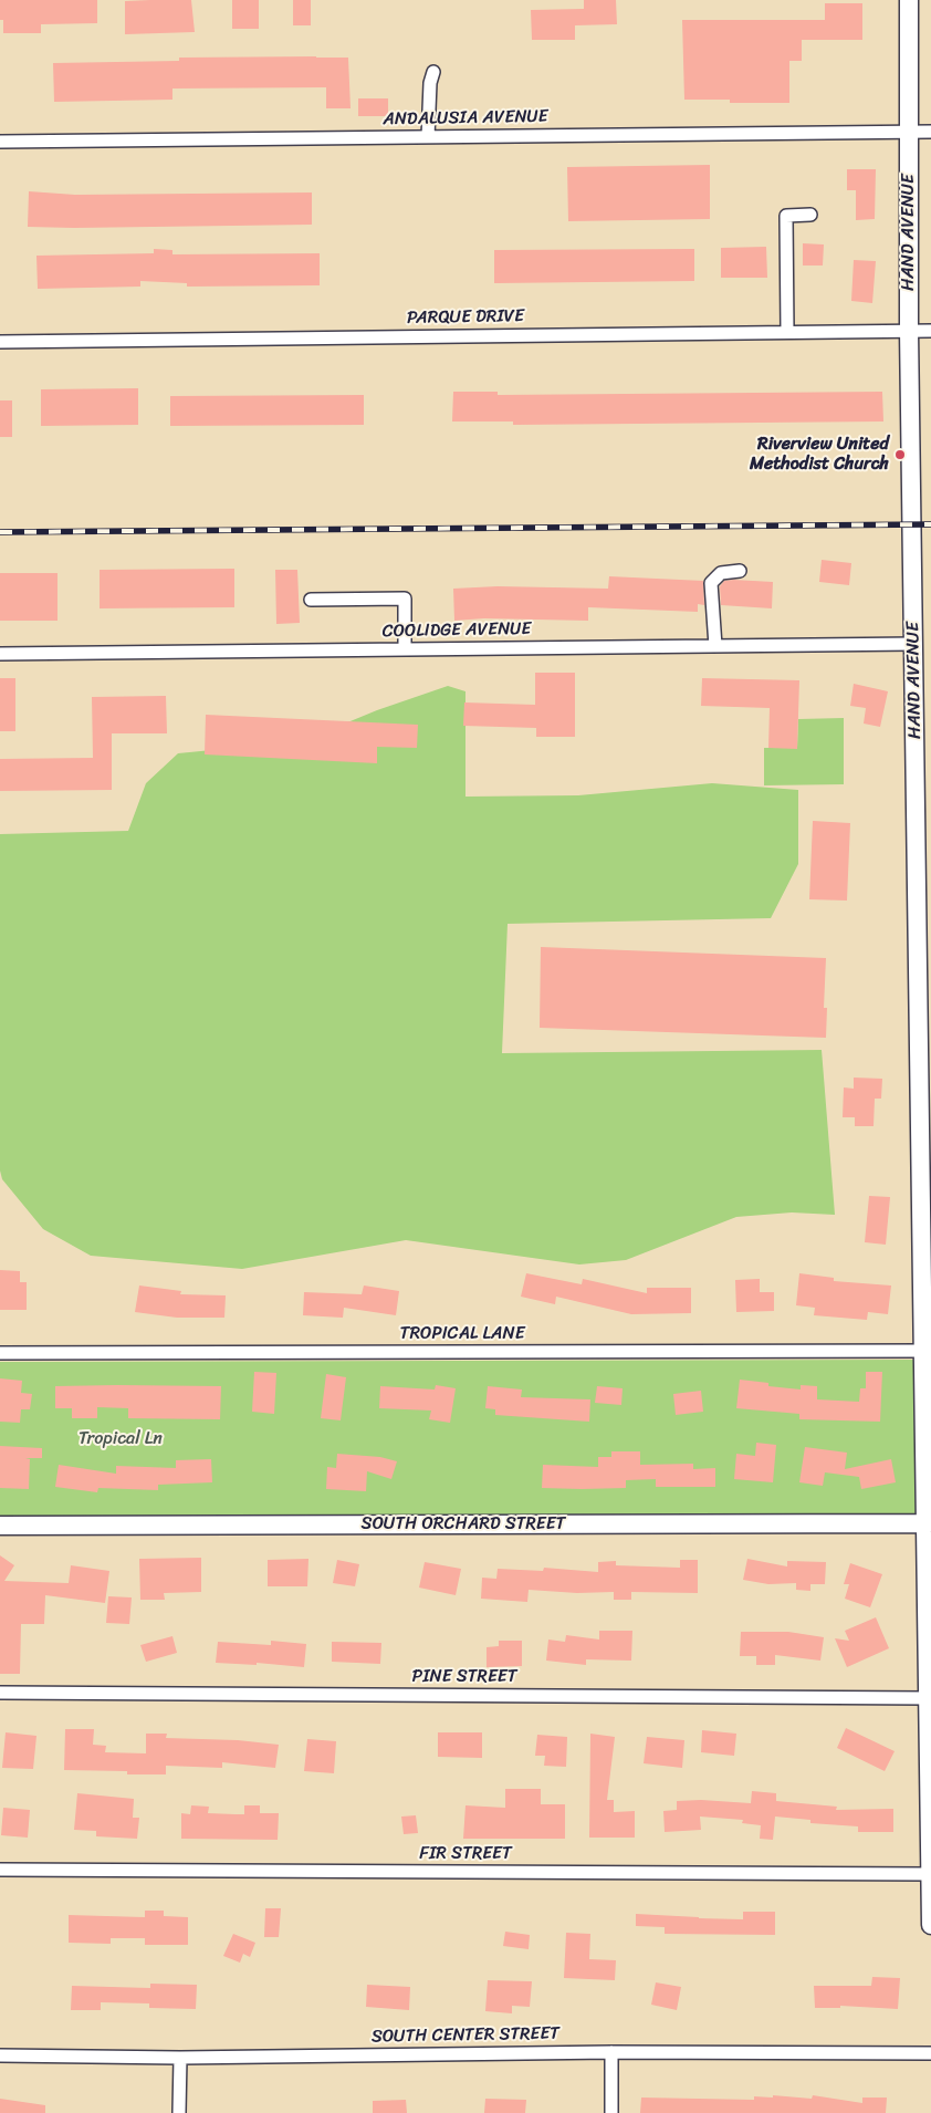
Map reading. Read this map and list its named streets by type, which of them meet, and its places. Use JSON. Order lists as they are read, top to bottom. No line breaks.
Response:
{"streets":{"street":["ANDALUSIA AVENUE","HAND AVENUE","PARQUE DRIVE","COOLIDGE AVENUE","TROPICAL LANE","SOUTH ORCHARD STREET","PINE STREET","FIR STREET","SOUTH CENTER STREET"]},"crossings":[["ANDALUSIA AVENUE","HAND AVENUE"],["HAND AVENUE","PARQUE DRIVE"],["HAND AVENUE","COOLIDGE AVENUE"],["HAND AVENUE","TROPICAL LANE"],["HAND AVENUE","SOUTH ORCHARD STREET"],["HAND AVENUE","PINE STREET"],["HAND AVENUE","FIR STREET"]],"parks":["Tropical Ln"],"places":["Riverview United Methodist Church"]}
